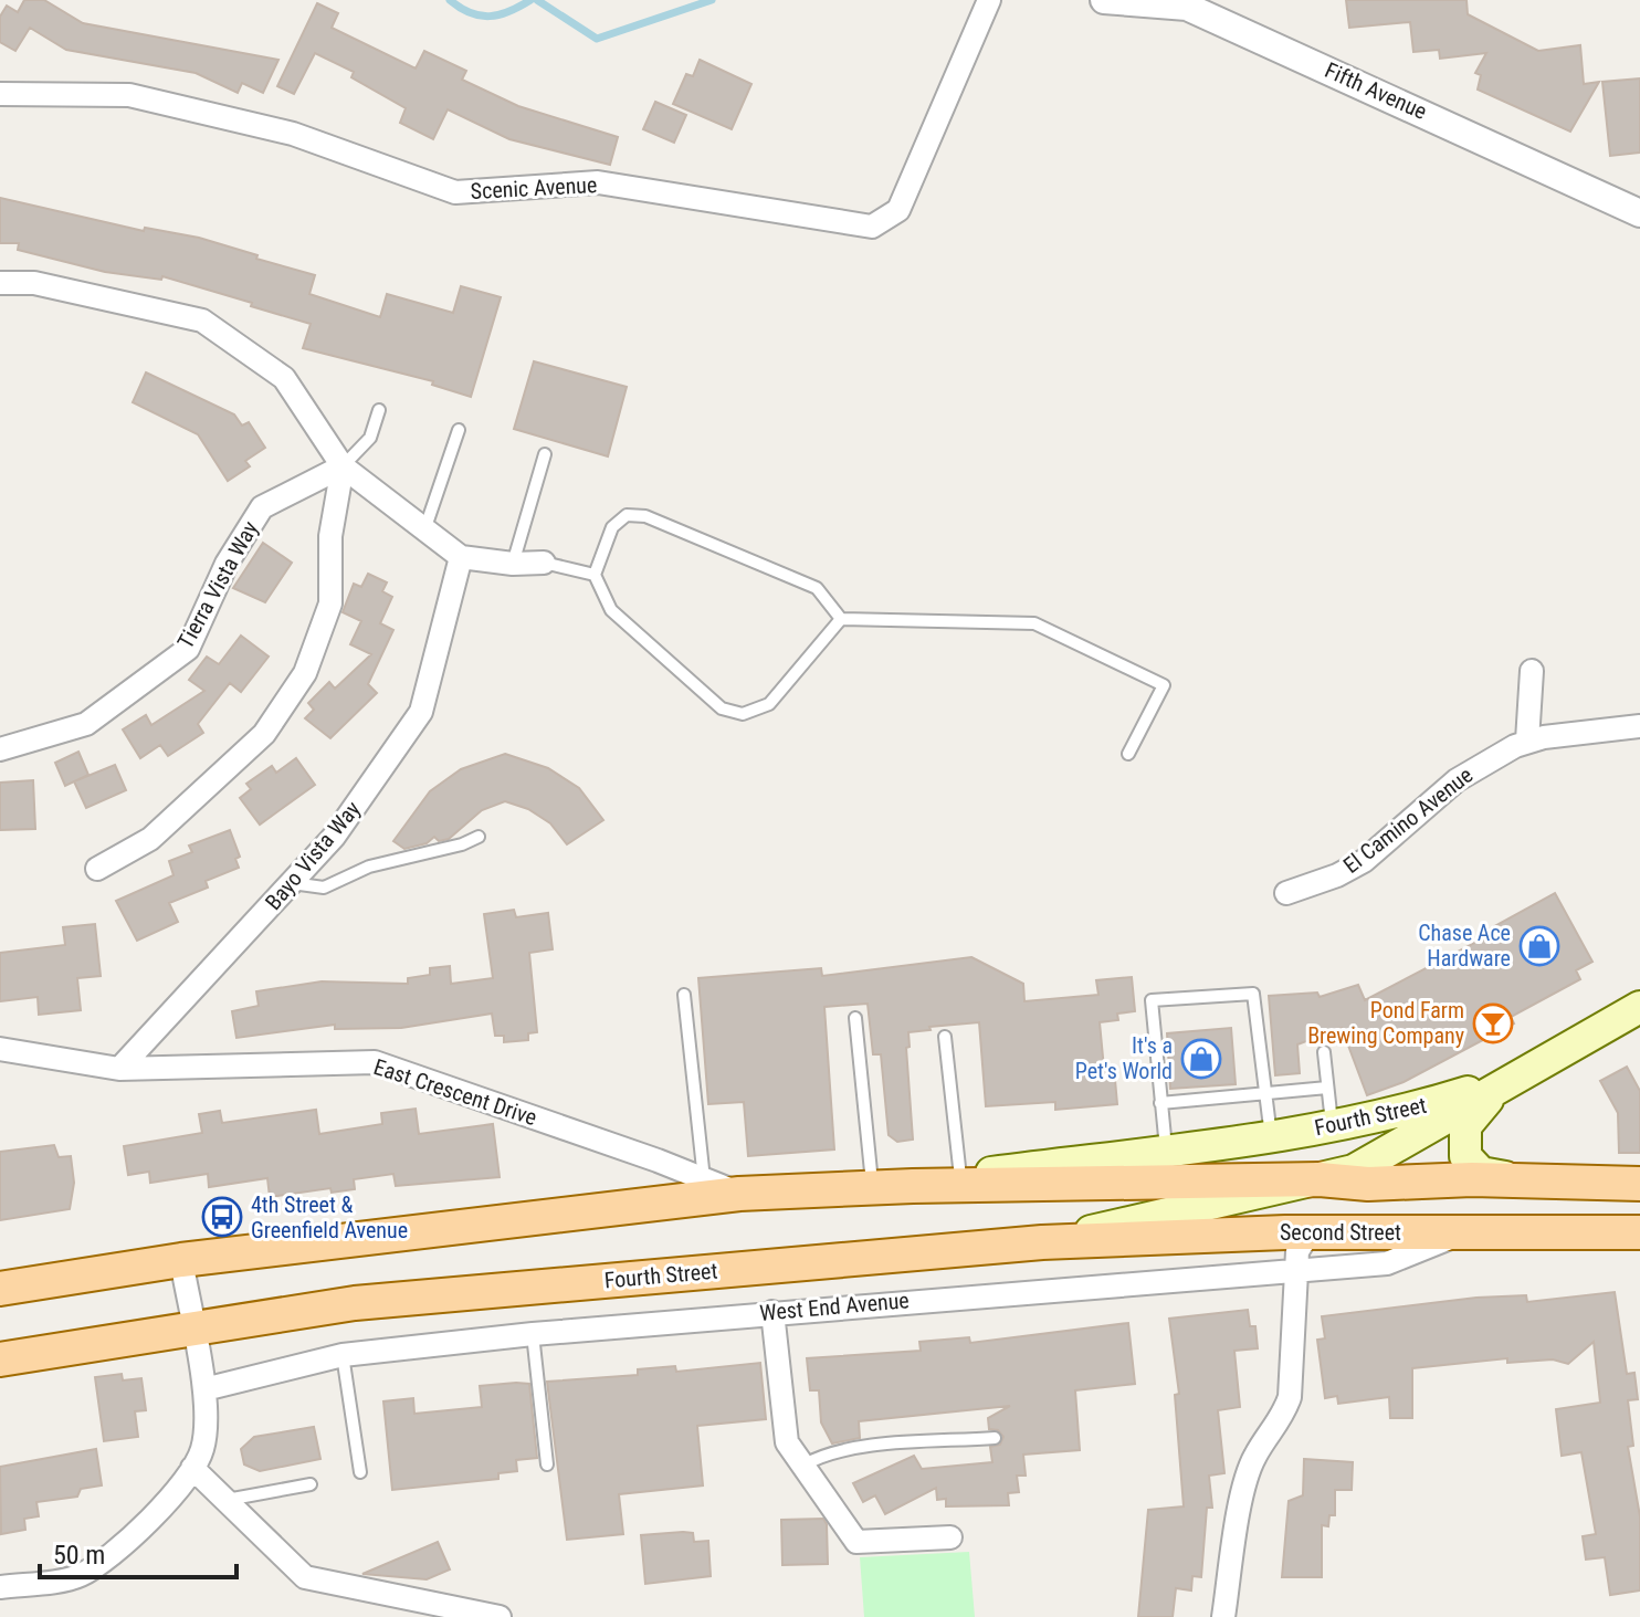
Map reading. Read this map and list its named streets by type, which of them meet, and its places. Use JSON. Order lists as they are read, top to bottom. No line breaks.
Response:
{"streets":{"main road":["Fourth Street","Second Street"],"street":["Fifth Avenue","Scenic Avenue","Tierra Vista Way","El Camino Avenue","Bayo Vista Way","East Crescent Drive","West End Avenue"]},"crossings":[["Bayo Vista Way","East Crescent Drive"],["East Crescent Drive","Fourth Street"],["Fourth Street","Second Street"],["Second Street","West End Avenue"]],"places":{"shop":["Chase Ace Hardware","It's a Pet's World"],"bar":["Pond Farm Brewing Company"],"bus stop":["4th Street & Greenfield Avenue"]},"scale_bar":"50 m"}
